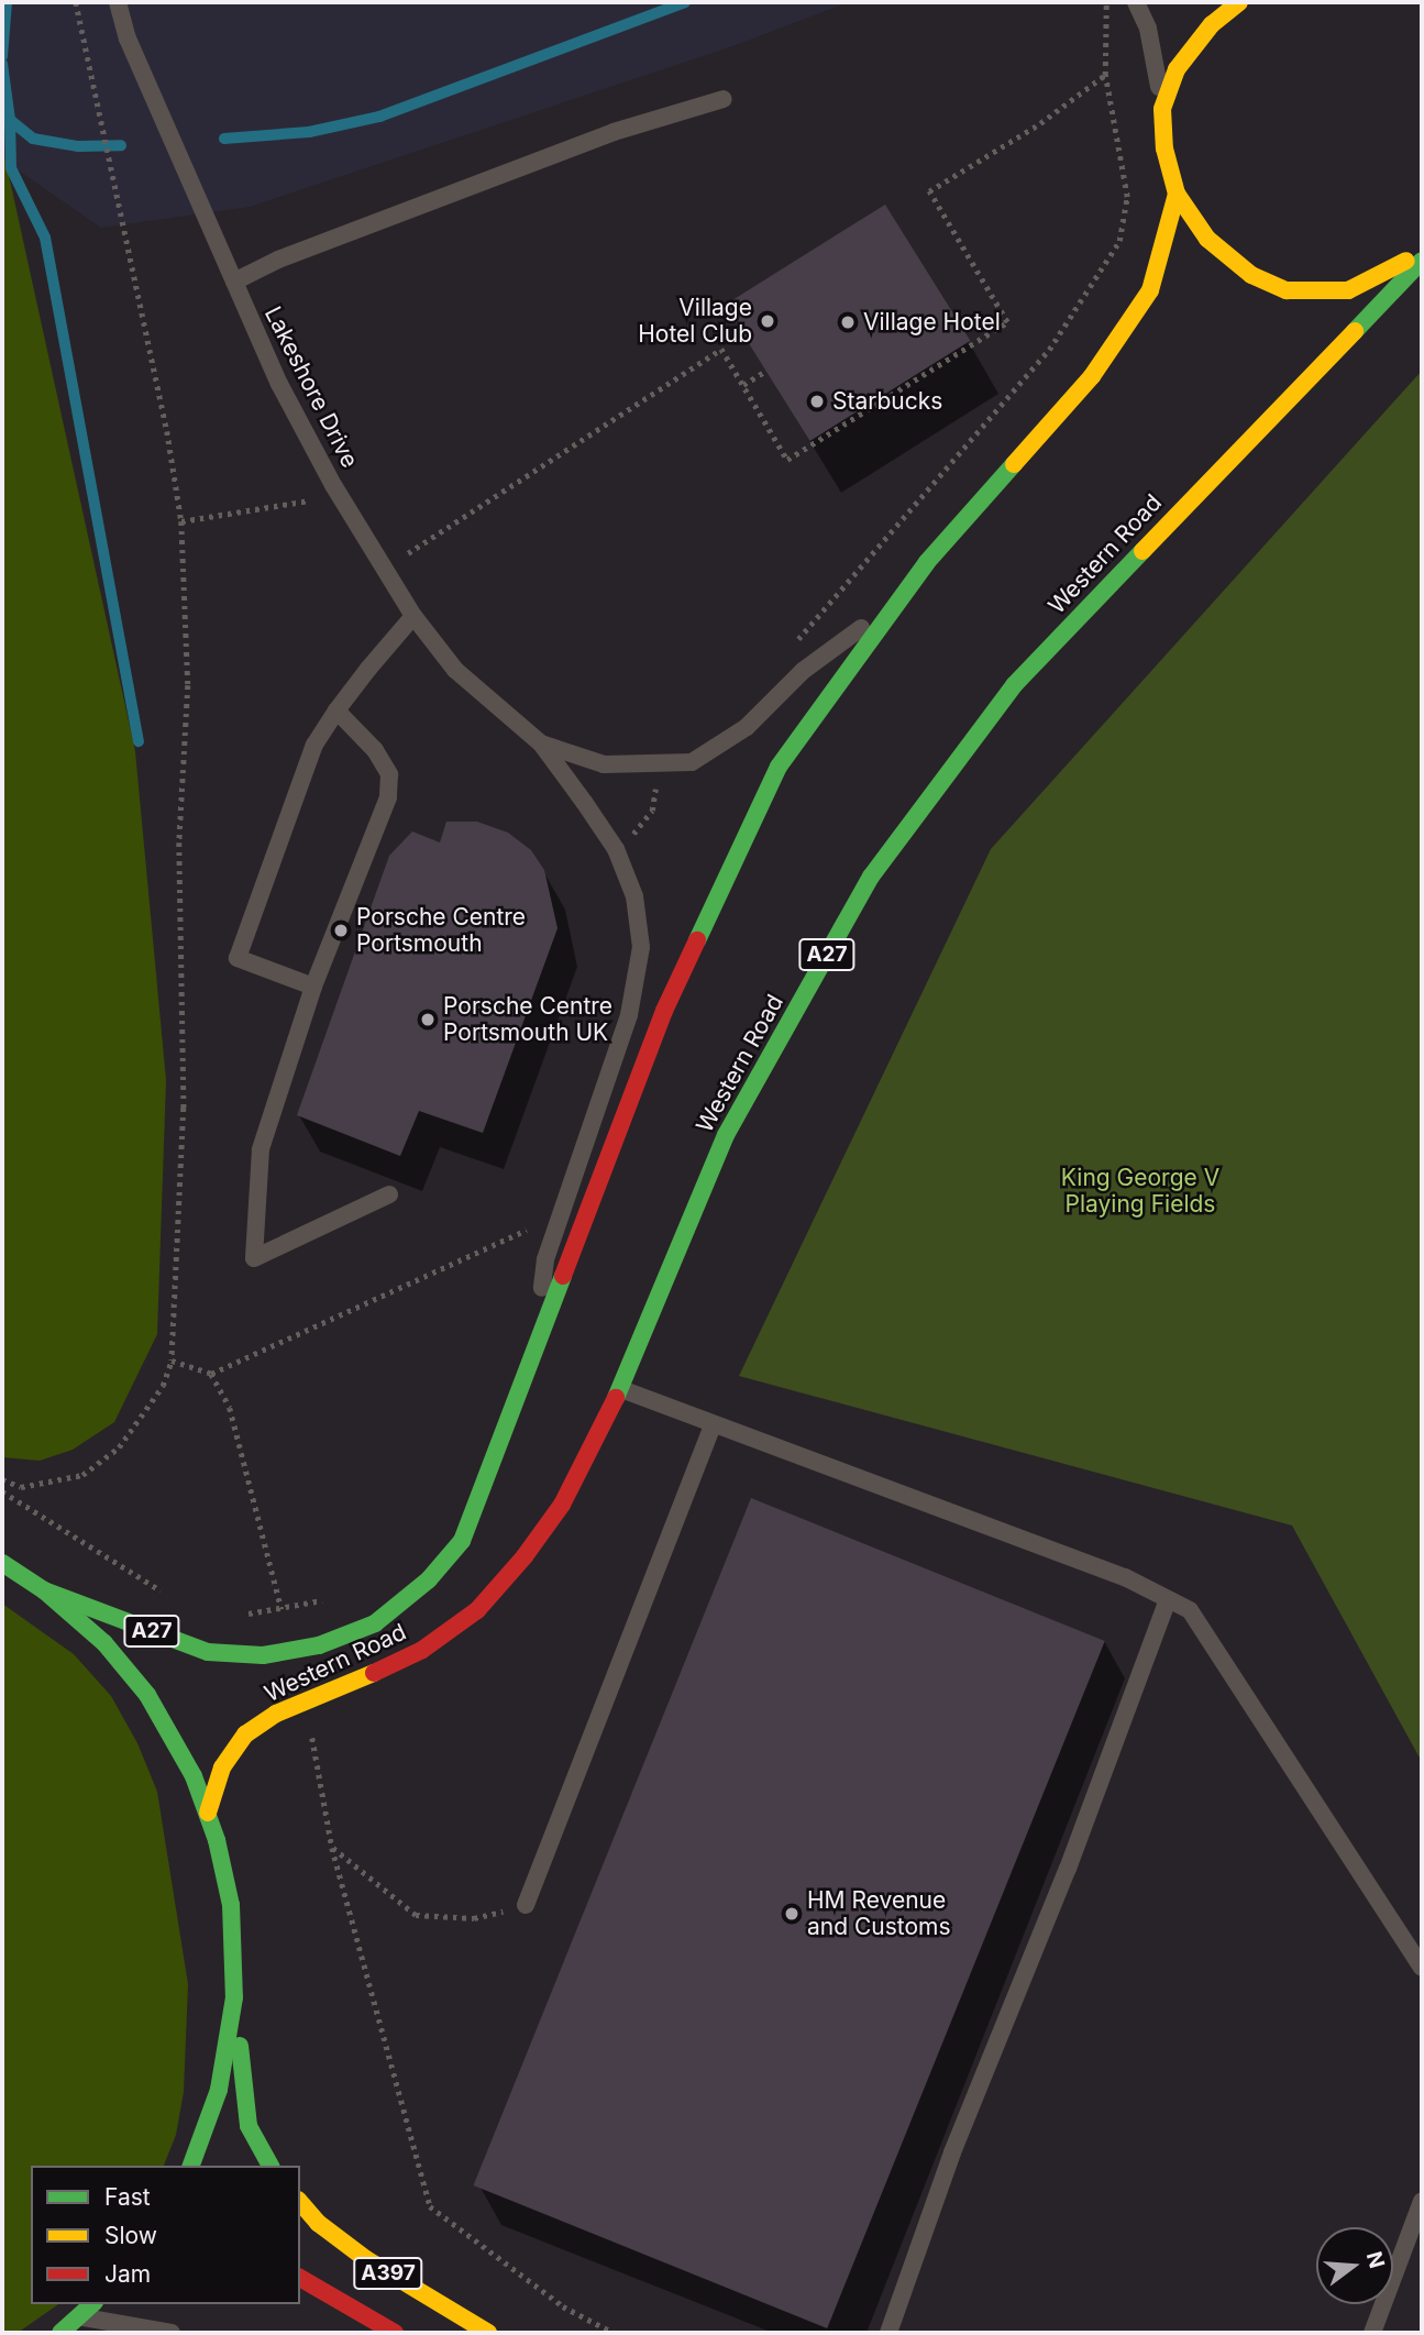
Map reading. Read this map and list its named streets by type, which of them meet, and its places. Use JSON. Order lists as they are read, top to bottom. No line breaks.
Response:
{"streets":{"main road":["Western Road","A27","A397"],"lane":["Lakeshore Drive"]},"parks":["King George V Playing Fields"],"places":["Village Hotel Club","Village Hotel","Starbucks","Porsche Centre Portsmouth","Porsche Centre Portsmouth UK","HM Revenue and Customs"],"legend":["Fast","Slow","Jam"],"north":"right"}
